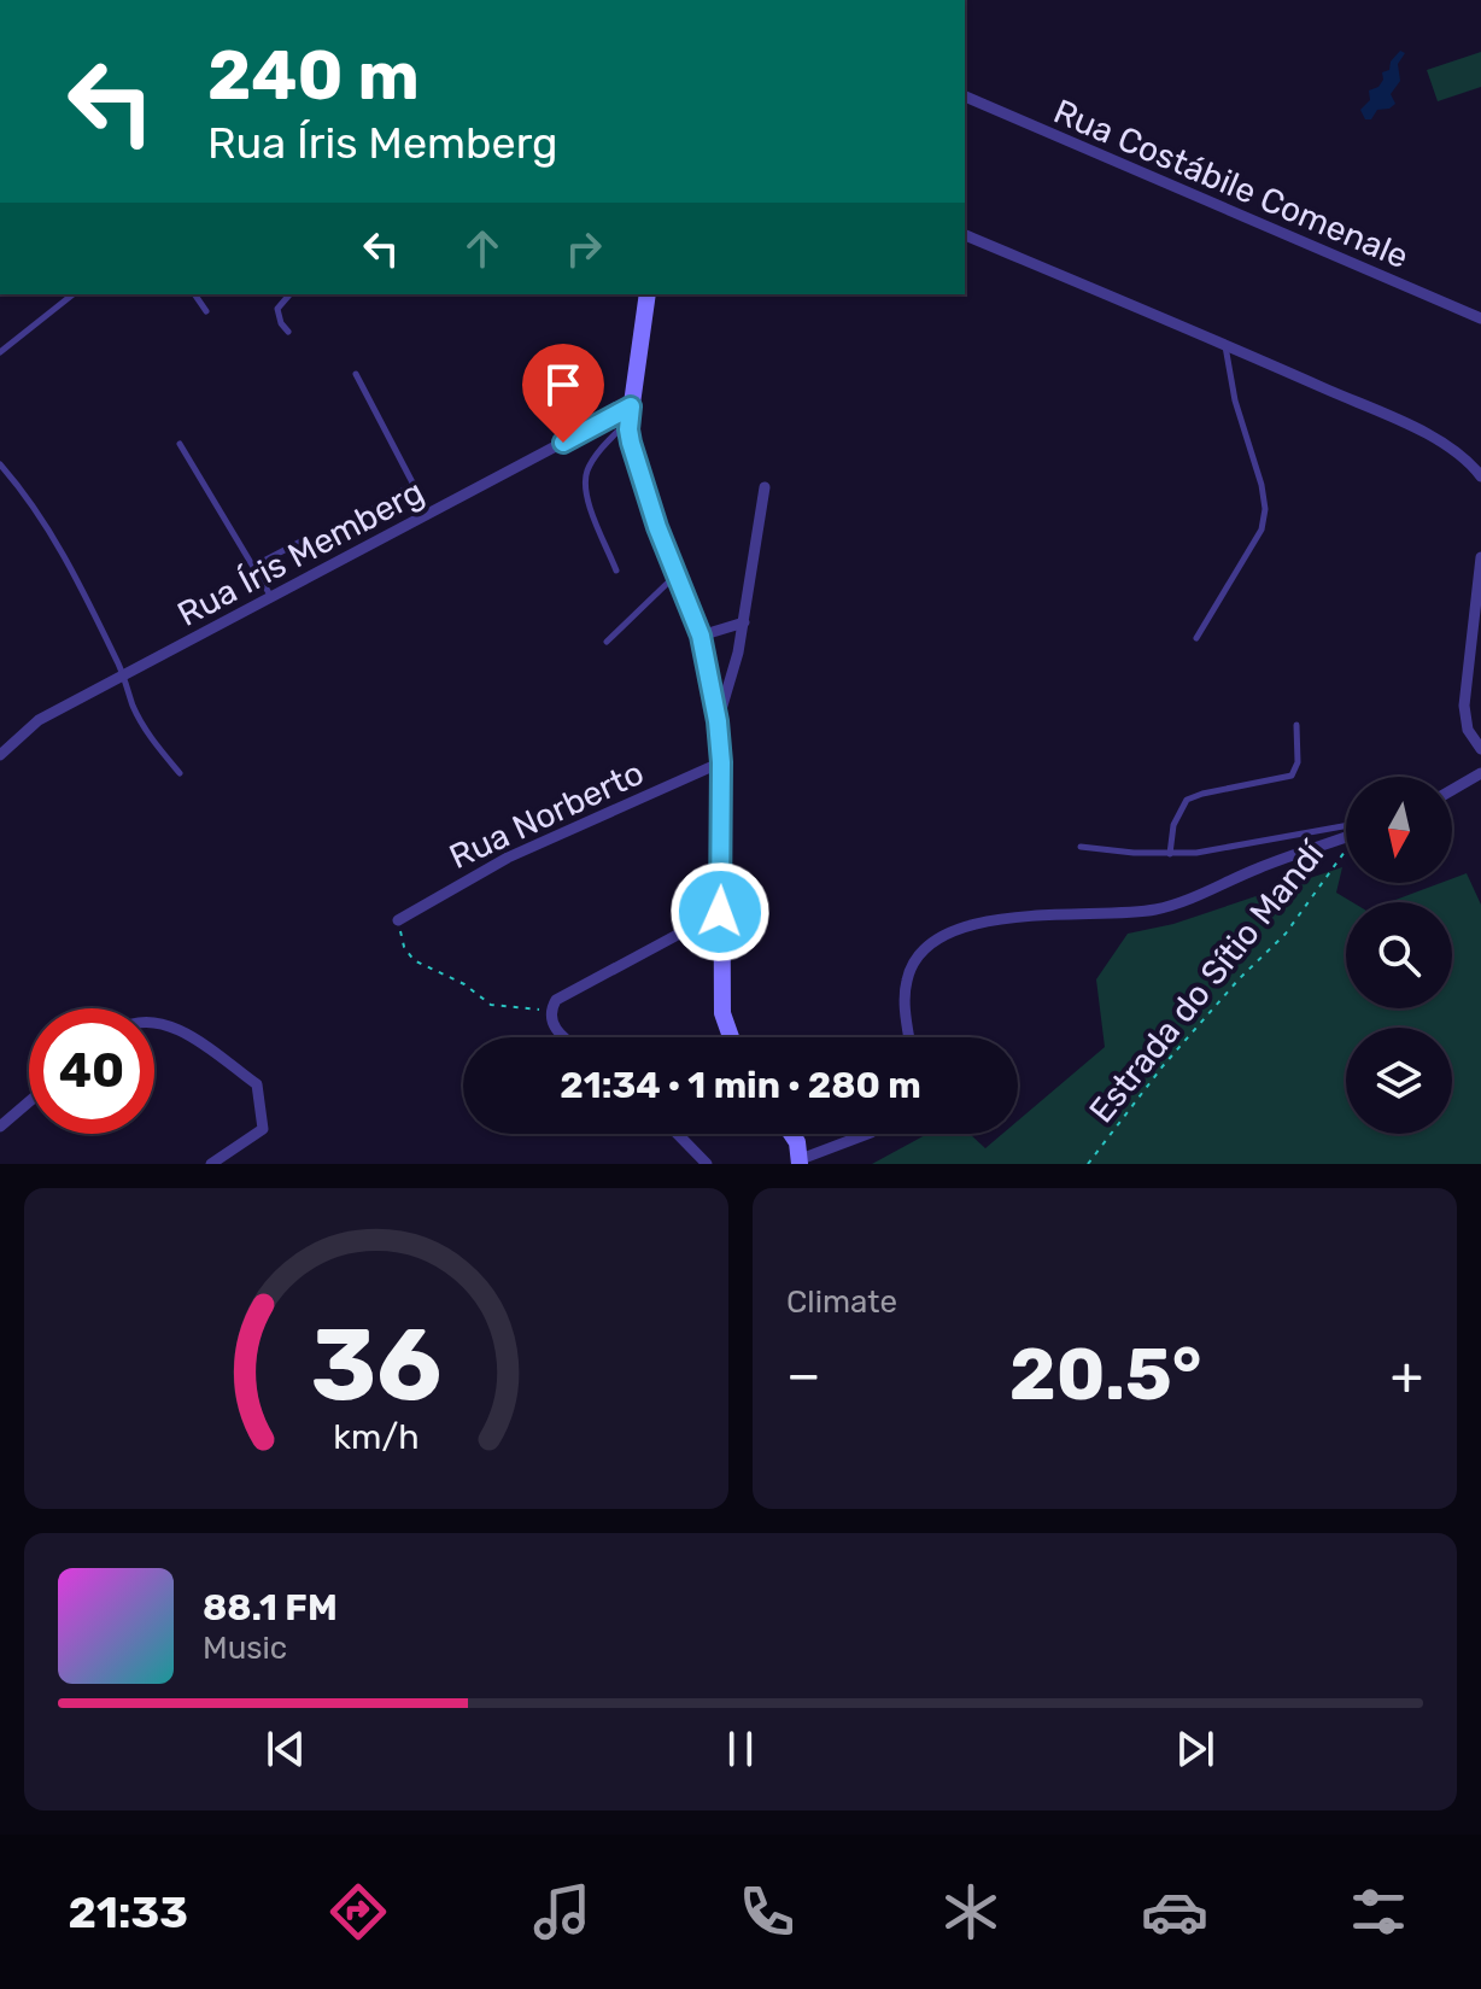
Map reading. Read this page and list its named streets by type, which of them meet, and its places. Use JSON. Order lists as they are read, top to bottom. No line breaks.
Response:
{"streets":{"street":["Rua Costábile Comenale","Rua Íris Memberg","Rua Norberto"],"path":["Estrada do Sítio Mandí"]},"north":"bottom","page":{"turn":["240 m","Rua Íris Memberg"],"limit":"40","trip":"21:34 · 1 min · 280 m","tile":"Climate","heat":["−","20.5°","+"],"song":["88.1 FM","Music"],"tabs":"21:33","gauge":["36","km/h"]}}
